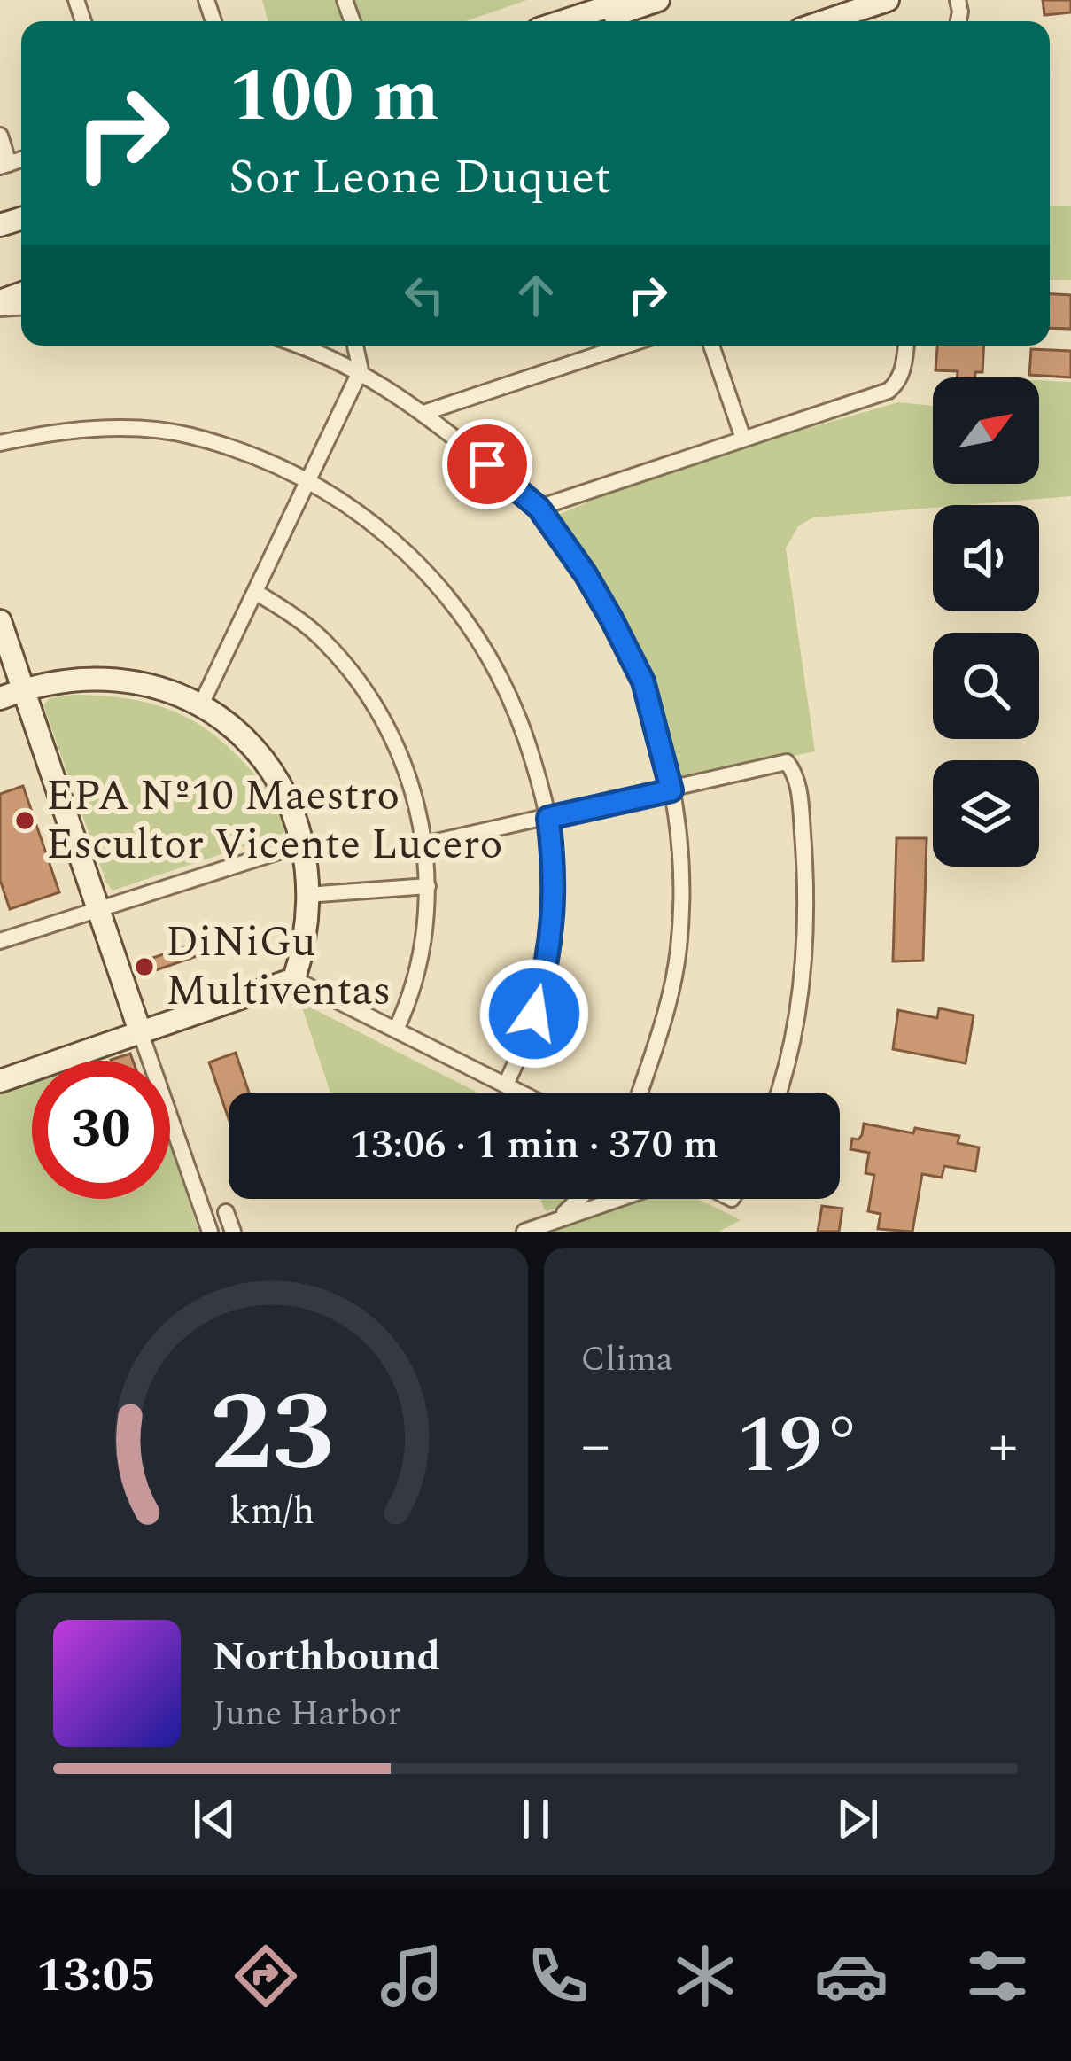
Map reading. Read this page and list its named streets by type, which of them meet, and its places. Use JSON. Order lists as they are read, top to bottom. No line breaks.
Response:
{"places":["EPA Nº10 Maestro Escultor Vicente Lucero","DiNiGu Multiventas"],"north":"top right","page":{"turn":["100 m","Sor Leone Duquet"],"limit":"30","trip":"13:06 · 1 min · 370 m","tile":"Clima","heat":["−","19°","+"],"song":["Northbound","June Harbor"],"tabs":"13:05","gauge":["23","km/h"]}}
